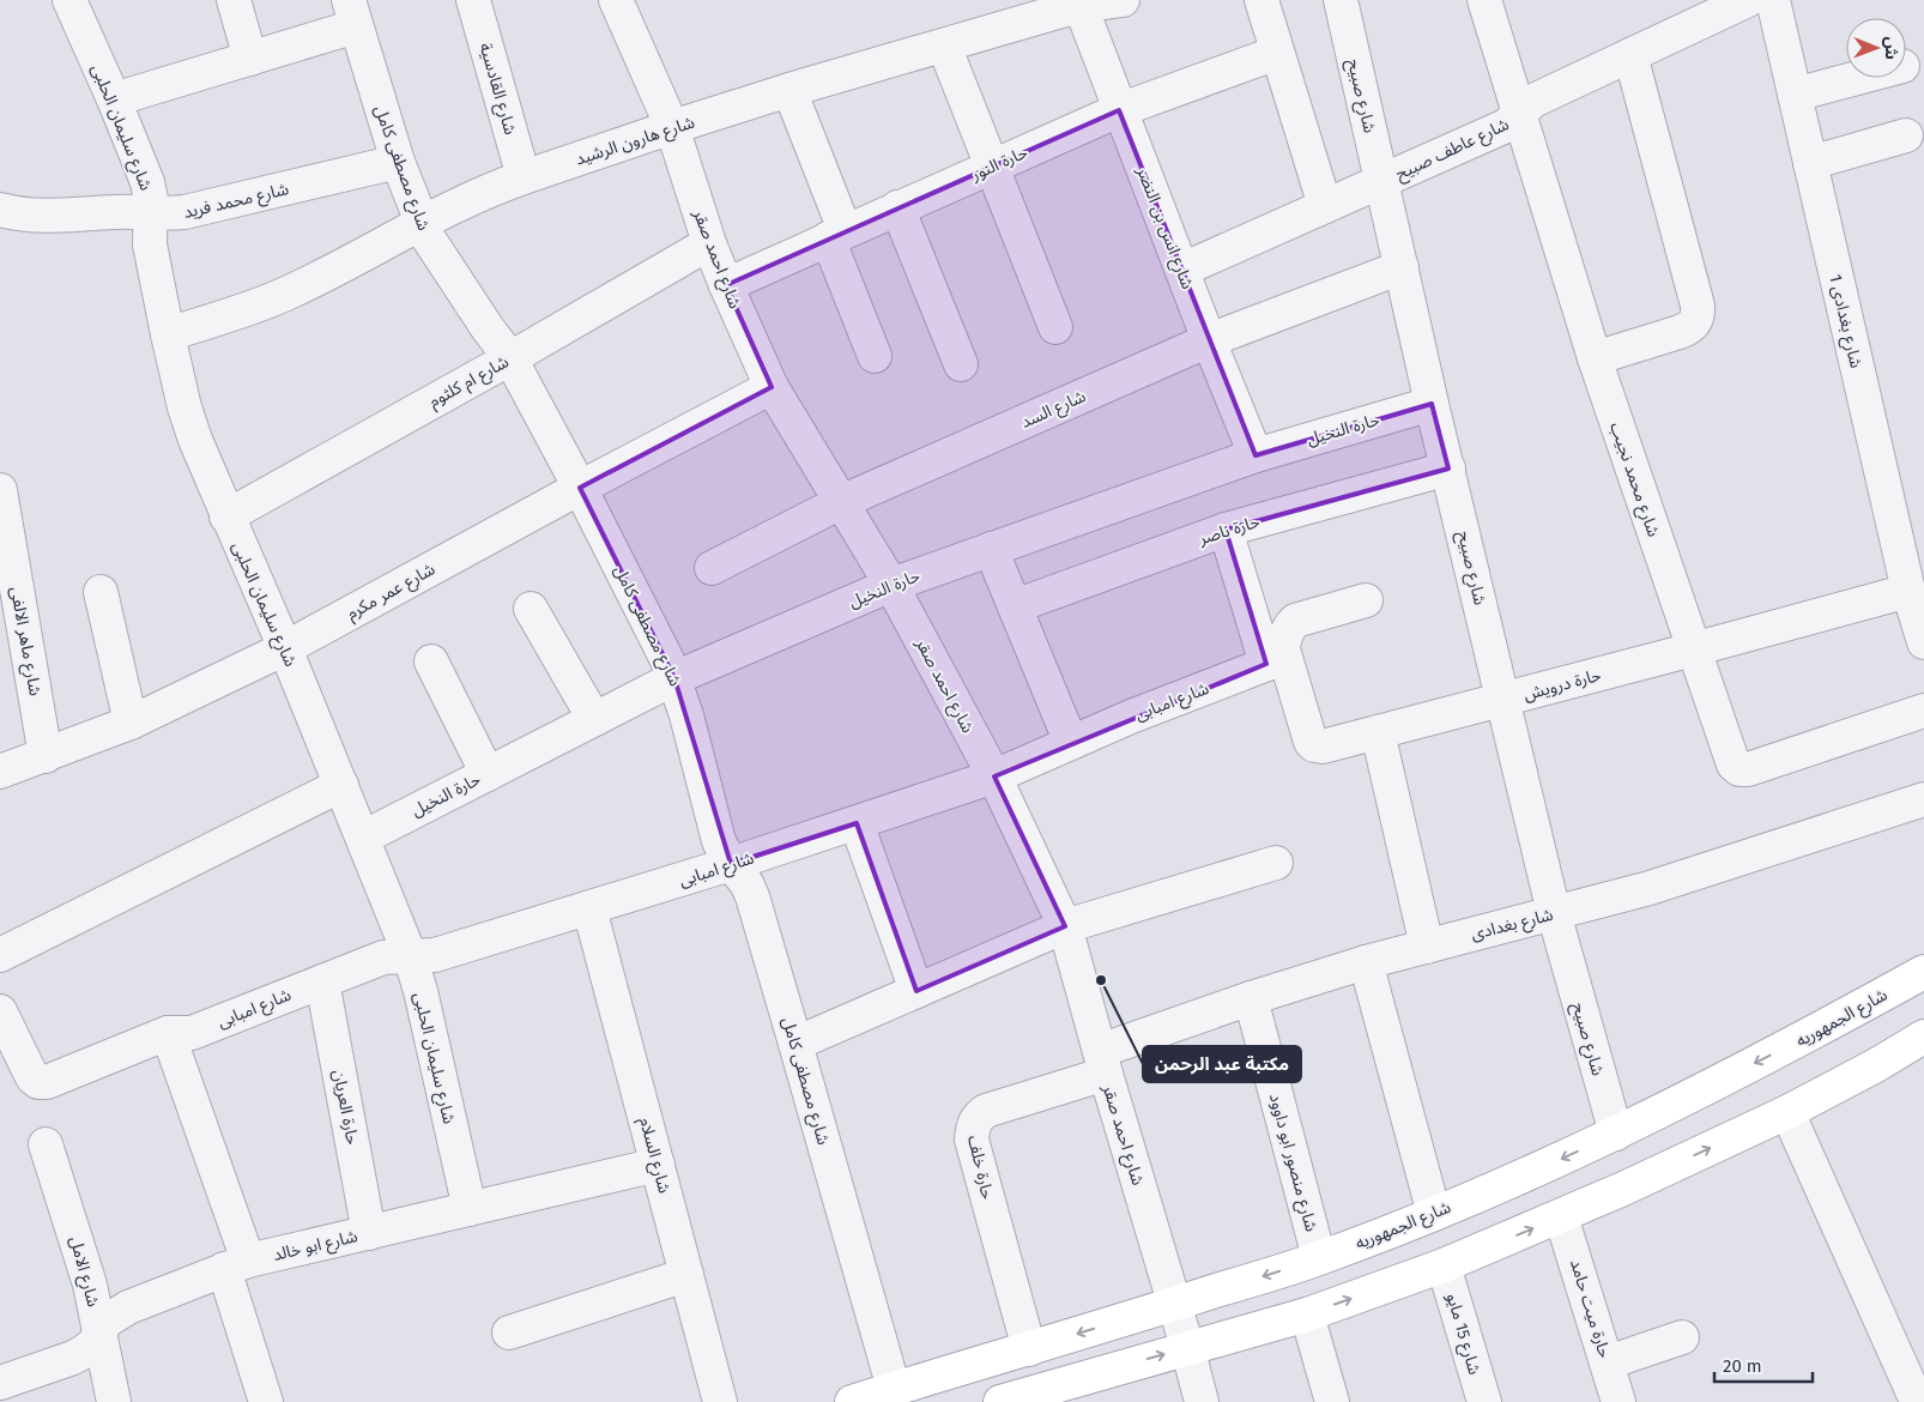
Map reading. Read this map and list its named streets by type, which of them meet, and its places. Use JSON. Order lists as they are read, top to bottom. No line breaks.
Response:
{"streets":{"main road":["شارع الجمهوريه"],"street":["شارع القادسية","شارع صبيح","شارع سليمان الحلبى","شارع هارون الرشيد","شارع عاطف صبيح","حارة النور","شارع مصطفى كامل","شارع محمد فريد","شارع انس بن النضر","شارع احمد صقر","شارع بغدادى 1","شارع ام كلثوم","شارع السد","حارة النخيل","شارع محمد نجيب","حارة ناصر","شارع عمر مكرم","شارع ماهر الالفى","حارة درويش","شارع امبابى","شارع بغدادى","حارة العريان","شارع السلام","شارع منصور ابو داوود","حارة خلف","شارع ابو خالد","شارع الامل","حارة ميت حامد","شارع 15 مايو"]},"crossings":[["شارع القادسية","شارع هارون الرشيد"],["شارع صبيح","شارع عاطف صبيح"],["شارع صبيح","شارع السد"],["شارع صبيح","حارة النخيل"],["شارع صبيح","حارة ناصر"],["شارع صبيح","حارة درويش"],["شارع صبيح","شارع بغدادى"],["شارع صبيح","شارع الجمهوريه"],["شارع سليمان الحلبى","شارع هارون الرشيد"],["شارع سليمان الحلبى","شارع محمد فريد"],["شارع سليمان الحلبى","شارع ام كلثوم"],["شارع سليمان الحلبى","حارة النخيل"],["شارع سليمان الحلبى","شارع عمر مكرم"],["شارع سليمان الحلبى","شارع امبابى"],["شارع سليمان الحلبى","شارع ابو خالد"],["شارع هارون الرشيد","شارع مصطفى كامل"],["شارع هارون الرشيد","شارع انس بن النضر"],["شارع هارون الرشيد","شارع احمد صقر"],["شارع عاطف صبيح","شارع انس بن النضر"],["شارع عاطف صبيح","شارع محمد نجيب"],["حارة النور","شارع انس بن النضر"],["حارة النور","شارع احمد صقر"],["شارع مصطفى كامل","شارع محمد فريد"],["شارع مصطفى كامل","شارع ام كلثوم"],["شارع مصطفى كامل","حارة النخيل"],["شارع مصطفى كامل","شارع عمر مكرم"],["شارع مصطفى كامل","شارع امبابى"],["شارع مصطفى كامل","شارع الجمهوريه"],["شارع انس بن النضر","شارع السد"],["شارع انس بن النضر","حارة النخيل"],["شارع احمد صقر","شارع ام كلثوم"],["شارع احمد صقر","شارع السد"],["شارع احمد صقر","حارة النخيل"],["شارع احمد صقر","شارع عمر مكرم"],["شارع احمد صقر","شارع امبابى"],["شارع احمد صقر","شارع بغدادى"],["شارع احمد صقر","شارع الجمهوريه"],["شارع احمد صقر","حارة خلف"],["شارع بغدادى 1","حارة درويش"],["شارع محمد نجيب","حارة درويش"],["شارع عمر مكرم","شارع ماهر الالفى"],["حارة درويش","شارع امبابى"],["شارع امبابى","حارة العريان"],["شارع امبابى","شارع السلام"],["شارع بغدادى","شارع منصور ابو داوود"],["شارع بغدادى","حارة خلف"],["شارع الجمهوريه","شارع منصور ابو داوود"],["شارع الجمهوريه","حارة خلف"],["حارة العريان","شارع ابو خالد"],["شارع السلام","شارع ابو خالد"],["شارع ابو خالد","شارع الامل"]],"places":["مكتبة عبد الرحمن"],"scale_bar":"20 m","north":"right"}
